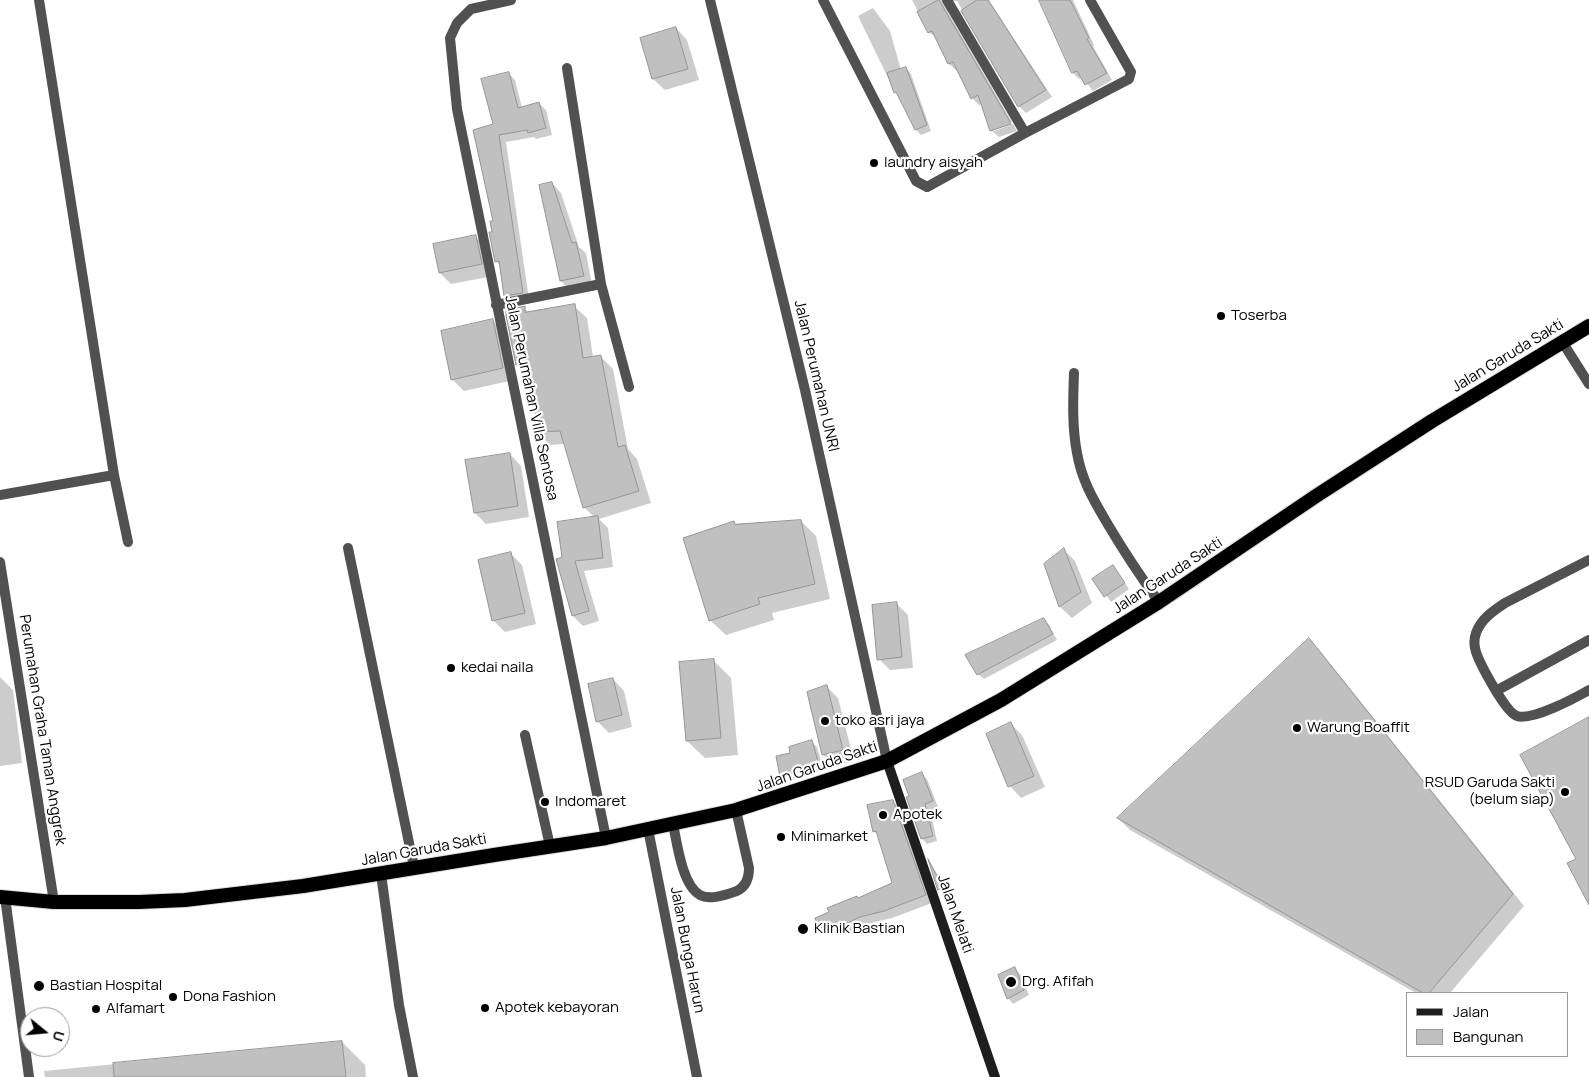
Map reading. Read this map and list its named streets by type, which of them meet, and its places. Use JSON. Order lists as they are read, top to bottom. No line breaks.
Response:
{"streets":{"highway":["Jalan Garuda Sakti"],"main road":["Jalan Melati"],"street":["Jalan Perumahan UNRI","Jalan Perumahan Villa Sentosa","Perumahan Graha Taman Anggrek","Jalan Bunga Harun"]},"crossings":[["Jalan Garuda Sakti","Jalan Perumahan UNRI"],["Jalan Garuda Sakti","Jalan Perumahan Villa Sentosa"],["Jalan Garuda Sakti","Perumahan Graha Taman Anggrek"],["Jalan Garuda Sakti","Jalan Melati"],["Jalan Garuda Sakti","Jalan Bunga Harun"],["Jalan Perumahan UNRI","Jalan Melati"]],"places":["laundry aisyah","Toserba","kedai naila","toko asri jaya","Warung Boaffit","RSUD Garuda Sakti (belum siap)","Indomaret","Apotek","Minimarket","Klinik Bastian","Drg. Afifah","Bastian Hospital","Dona Fashion","Apotek kebayoran","Alfamart"],"legend":["Jalan","Bangunan"],"north":"right"}
